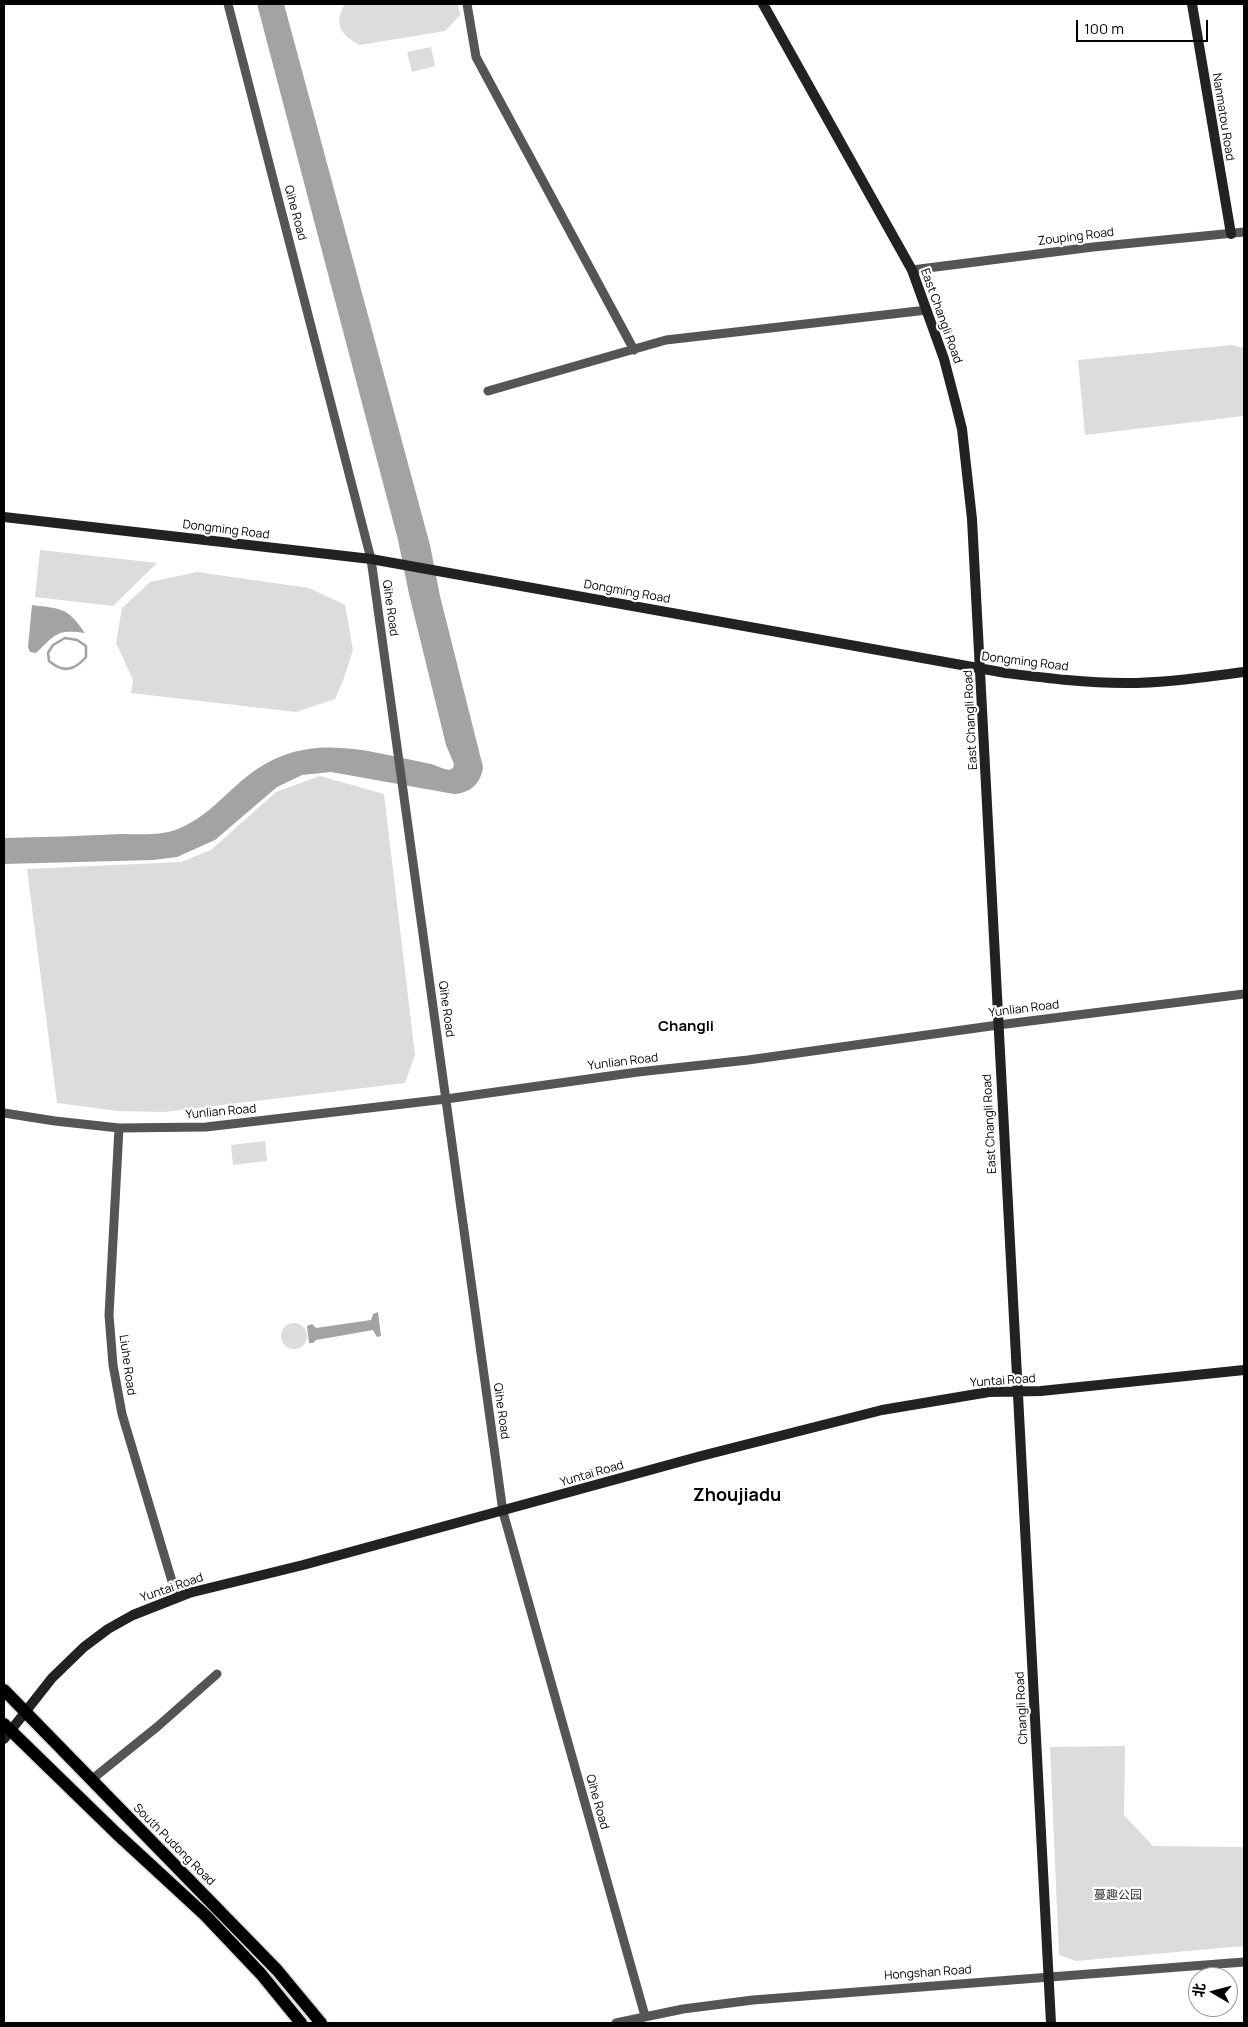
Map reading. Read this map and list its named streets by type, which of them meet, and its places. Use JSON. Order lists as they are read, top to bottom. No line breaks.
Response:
{"streets":{"main road":["South Pudong Road"],"street":["Nanmatou Road","Qihe Road","Zouping Road","East Changli Road","Dongming Road","Yunlian Road","Liuhe Road","Yuntai Road","Changli Road","Hongshan Road"]},"crossings":[["Nanmatou Road","Zouping Road"],["Qihe Road","Dongming Road"],["Qihe Road","Yunlian Road"],["Qihe Road","Yuntai Road"],["Qihe Road","Hongshan Road"],["Zouping Road","East Changli Road"],["East Changli Road","Dongming Road"],["East Changli Road","Yunlian Road"],["East Changli Road","Yuntai Road"],["East Changli Road","Changli Road"],["Yunlian Road","Liuhe Road"],["Liuhe Road","Yuntai Road"],["Yuntai Road","Changli Road"],["Yuntai Road","South Pudong Road"],["Changli Road","Hongshan Road"]],"districts":["Changli","Zhoujiadu"],"parks":["蔓趣公园"],"scale_bar":"100 m","north":"left"}
